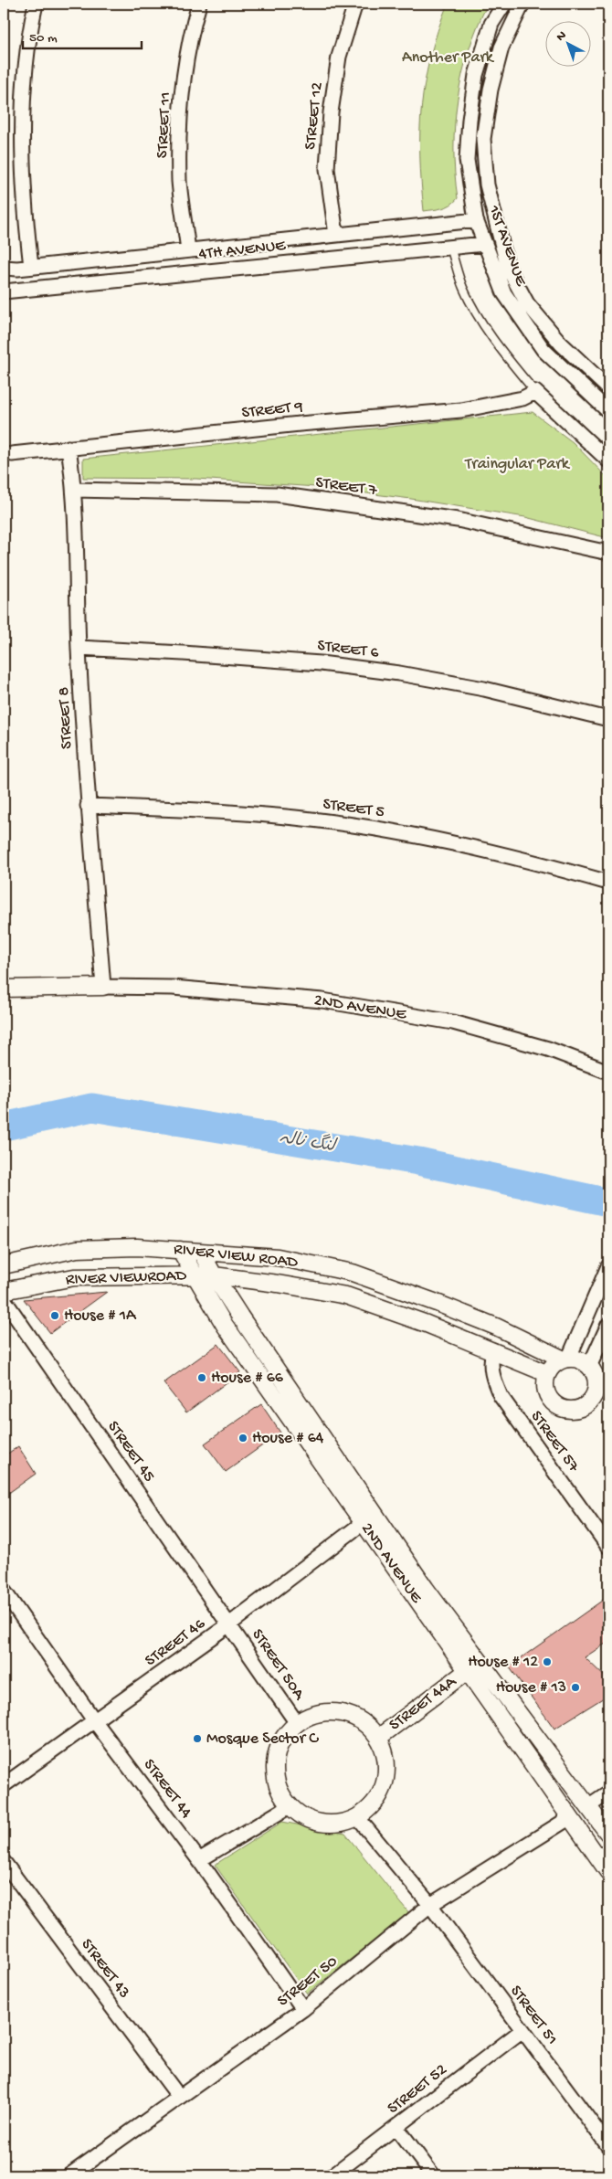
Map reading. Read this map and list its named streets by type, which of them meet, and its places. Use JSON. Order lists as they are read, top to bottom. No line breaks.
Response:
{"streets":{"street":["STREET 12","STREET 11","1ST AVENUE","4TH AVENUE","STREET 9","STREET 7","STREET 6","STREET 8","STREET 5","2ND AVENUE","RIVER VIEW ROAD","RIVER VIEWROAD","STREET 57","STREET 45","STREET 46","STREET 50A","STREET 44A","STREET 44","STREET 43","STREET 50","STREET 51","STREET 52"]},"crossings":[["STREET 12","4TH AVENUE"],["STREET 11","4TH AVENUE"],["1ST AVENUE","4TH AVENUE"],["STREET 9","STREET 8"],["STREET 7","STREET 8"],["STREET 6","STREET 8"],["STREET 8","STREET 5"],["STREET 8","2ND AVENUE"],["2ND AVENUE","RIVER VIEW ROAD"],["2ND AVENUE","RIVER VIEWROAD"],["2ND AVENUE","STREET 46"],["2ND AVENUE","STREET 44A"],["2ND AVENUE","STREET 50"],["RIVER VIEW ROAD","RIVER VIEWROAD"],["RIVER VIEW ROAD","STREET 57"],["STREET 45","STREET 46"],["STREET 45","STREET 50A"],["STREET 46","STREET 50A"],["STREET 46","STREET 44"],["STREET 50A","STREET 44A"],["STREET 44","STREET 50"],["STREET 43","STREET 50"],["STREET 50","STREET 51"],["STREET 51","STREET 52"]],"water":["لنگ نالہ"],"parks":["Another Park","Traingular Park"],"places":["House # 1A","House # 66","House # 64","House # 12","House # 13","Mosque Sector C"],"scale_bar":"50 m","north":"top left"}
